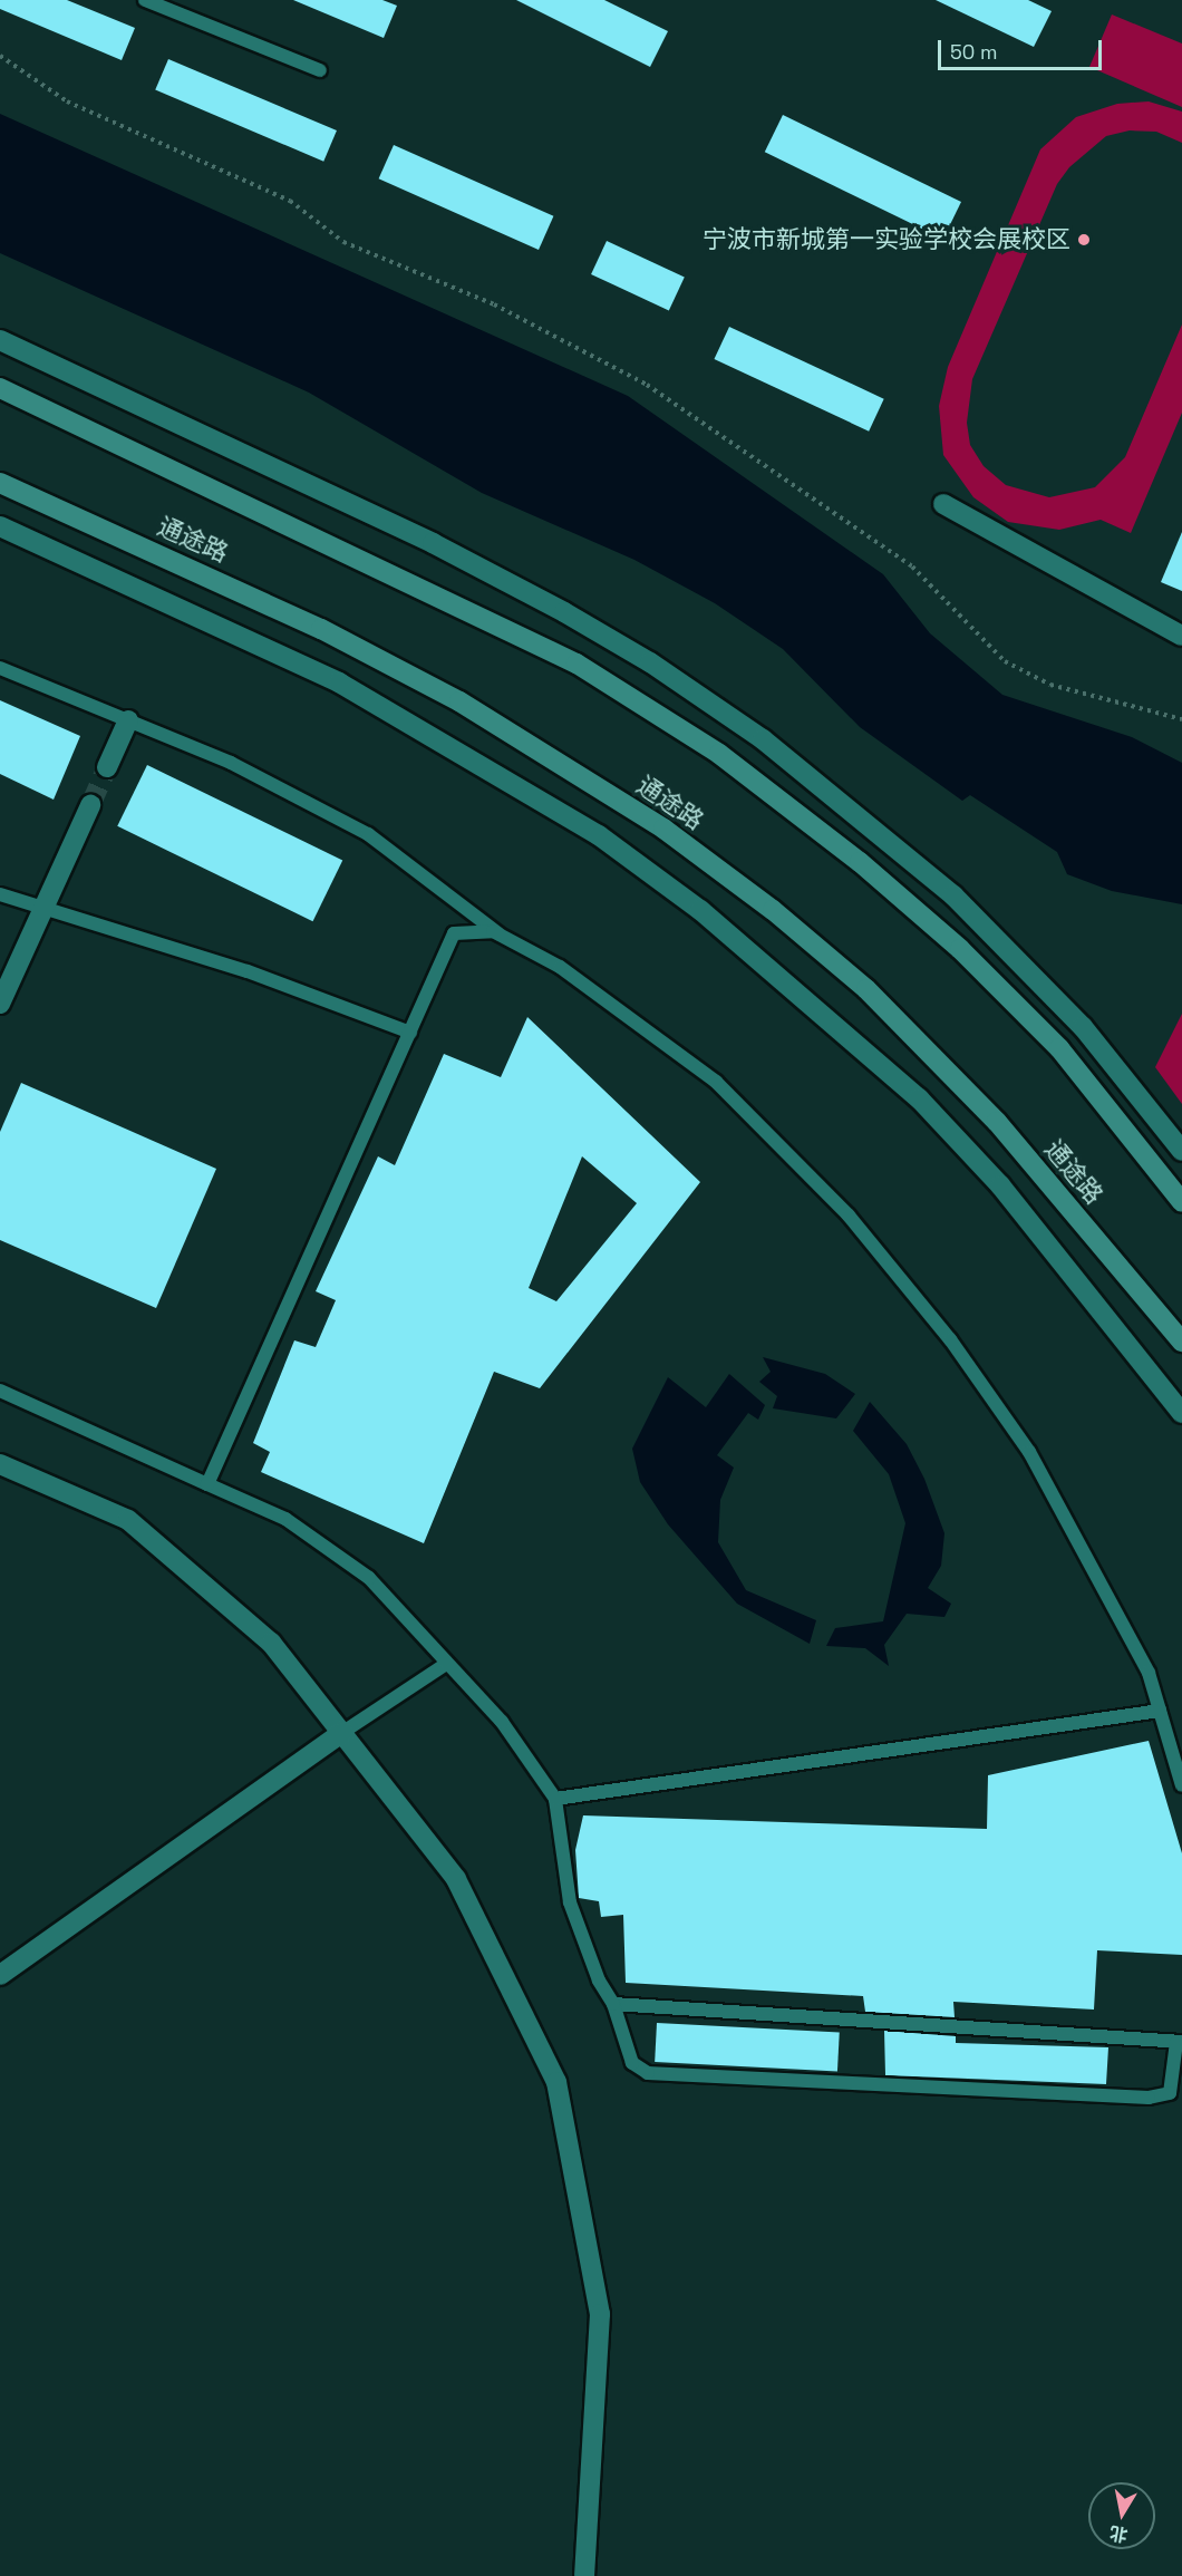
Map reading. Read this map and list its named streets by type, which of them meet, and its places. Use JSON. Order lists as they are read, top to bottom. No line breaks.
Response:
{"streets":{"main road":["通途路"]},"places":["宁波市新城第一实验学校会展校区"],"scale_bar":"50 m","north":"bottom"}
